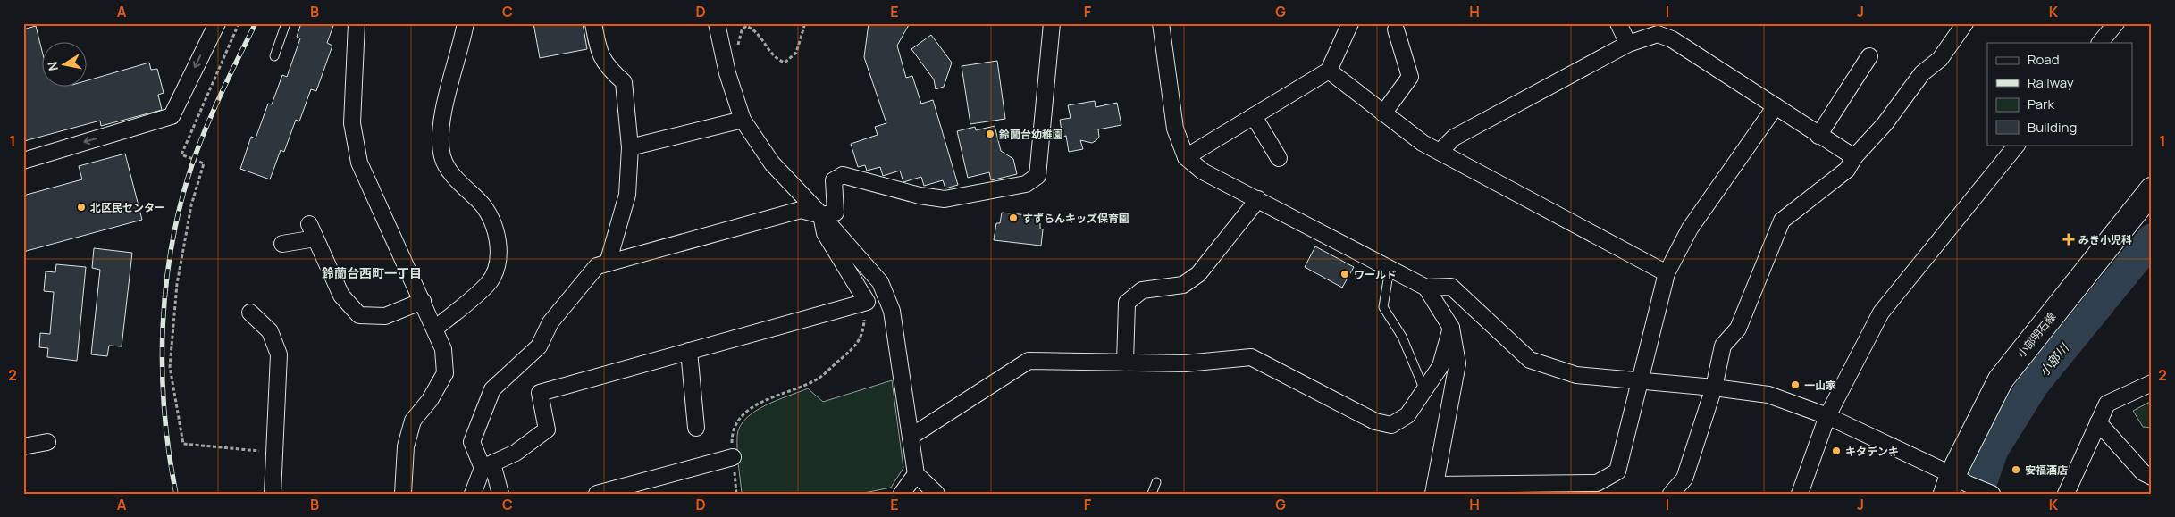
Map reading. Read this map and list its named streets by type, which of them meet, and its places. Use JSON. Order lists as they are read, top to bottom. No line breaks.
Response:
{"streets":{"main road":["小部明石線"]},"districts":["鈴蘭台西町一丁目"],"water":["小部川"],"places":{"other":["鈴蘭台幼稚園","北区民センター","すずらんキッズ保育園","ワールド","一山家","キタデンキ","安福酒店"],"health":["みき小児科"]},"legend":["Road","Railway","Park","Building"],"north":"left","grid":{"columns":["A","B","C","D","E","F","G","H","I","J","K"],"rows":["1","2"]}}
